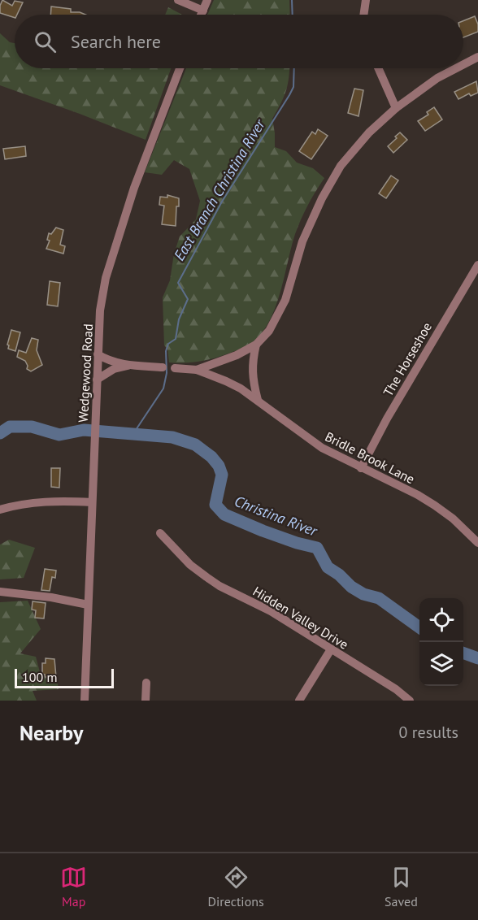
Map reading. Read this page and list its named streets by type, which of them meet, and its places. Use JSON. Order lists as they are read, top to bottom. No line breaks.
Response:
{"streets":{"street":["The Horseshoe","Wedgewood Road","Bridle Brook Lane","Hidden Valley Drive"]},"crossings":[["The Horseshoe","Bridle Brook Lane"]],"water":["East Branch Christina River","Christina River"],"scale_bar":"100 m","page":{"search":"Search here","scale":"100 m","heading":["Nearby","0 results"],"nav":["Map","Directions","Saved"]}}
